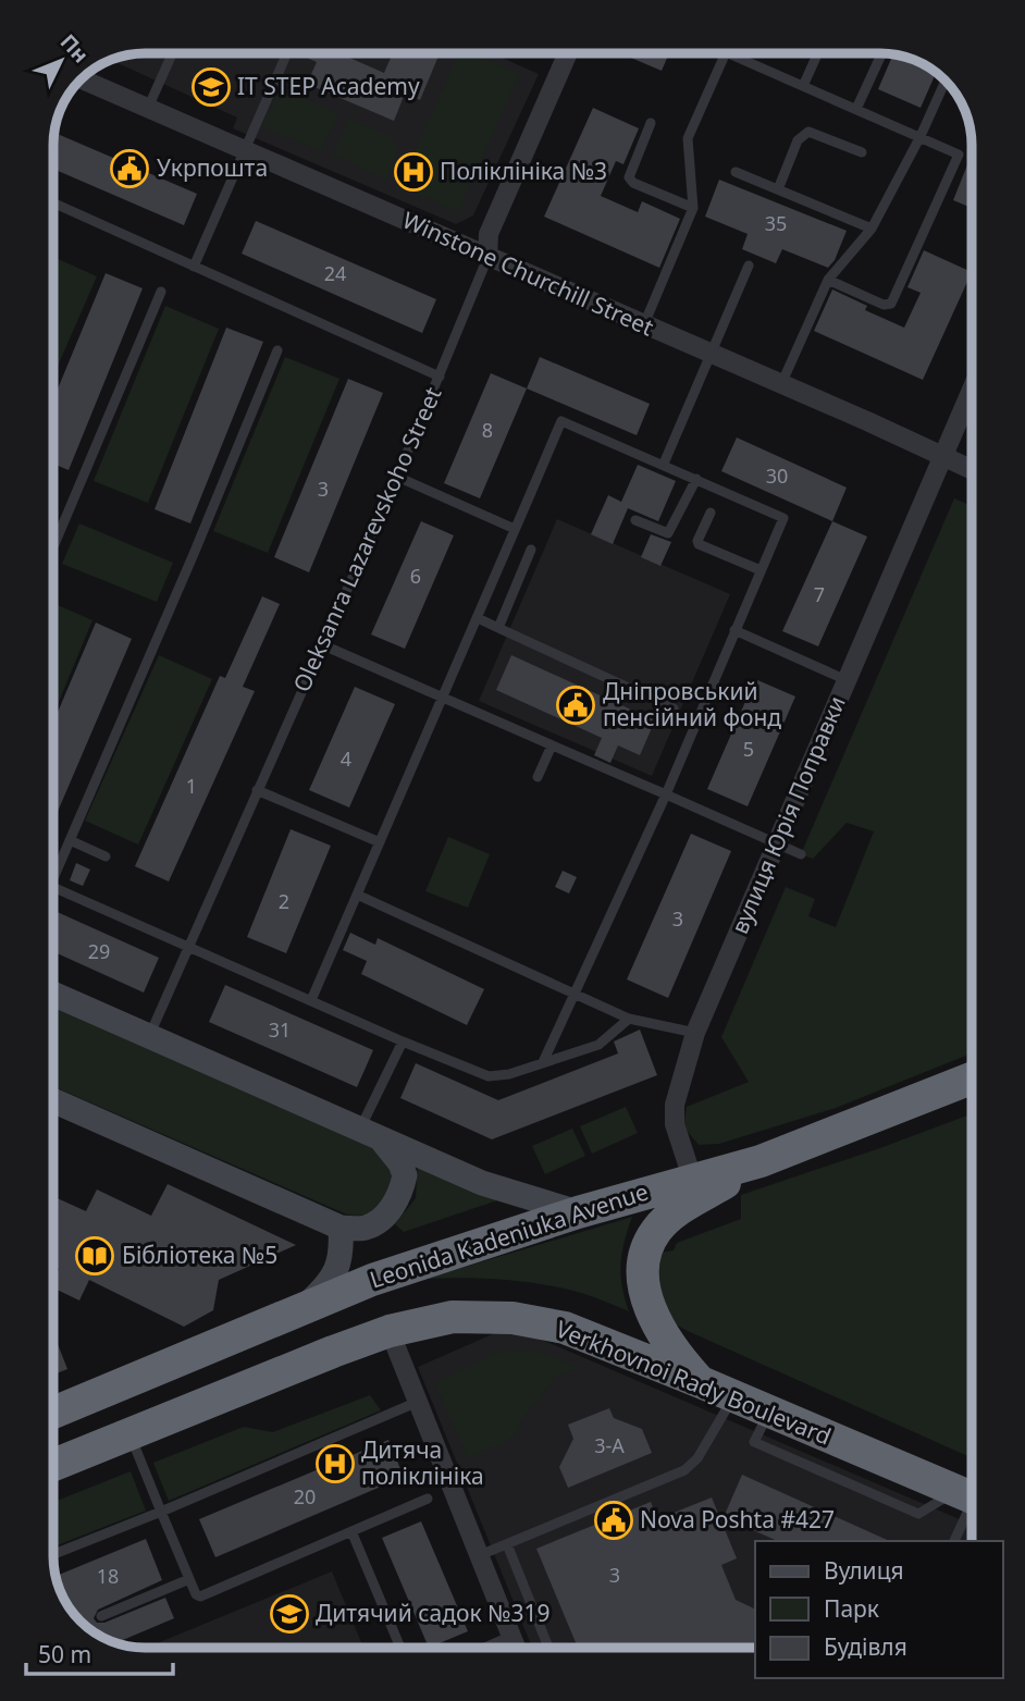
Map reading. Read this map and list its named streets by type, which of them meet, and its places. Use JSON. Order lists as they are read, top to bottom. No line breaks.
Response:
{"streets":{"highway":["Leonida Kadeniuka Avenue","Verkhovnoi Rady Boulevard"],"street":["Winstone Churchill Street","Oleksanra Lazarevskoho Street","вулиця Юрія Поправки"]},"crossings":[["Winstone Churchill Street","Oleksanra Lazarevskoho Street"],["Winstone Churchill Street","вулиця Юрія Поправки"],["вулиця Юрія Поправки","Leonida Kadeniuka Avenue"]],"places":{"school or university":["IT STEP Academy","Дитячий садок №319"],"public building":["Укрпошта","Дніпровський пенсійний фонд","Nova Poshta #427"],"hospital":["Поліклініка №3","Дитяча поліклініка"],"library":["Бібліотека №5"]},"house_numbers":["35","24","8","30","3","6","7","5","4","1","2","3","29","31","3-А","20","3","18"],"legend":["Вулиця","Парк","Будівля"],"scale_bar":"50 m","north":"top right"}
